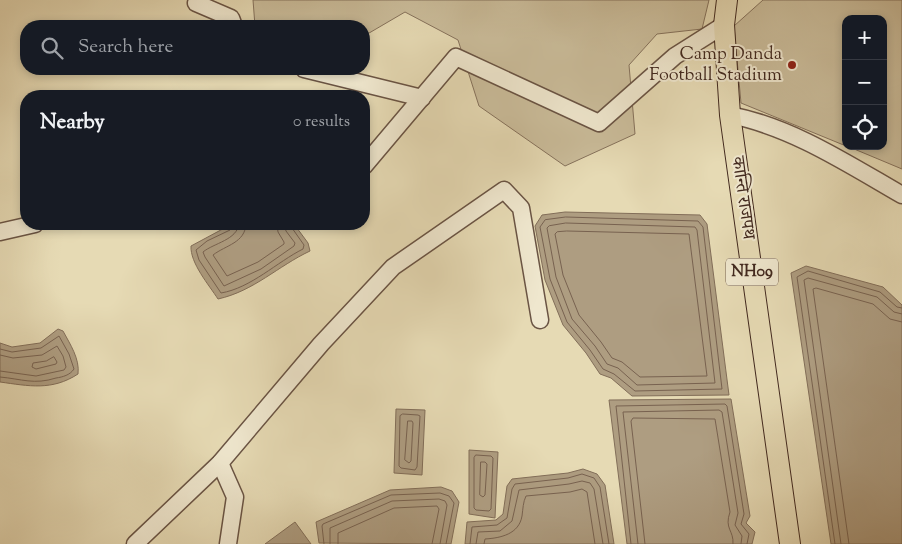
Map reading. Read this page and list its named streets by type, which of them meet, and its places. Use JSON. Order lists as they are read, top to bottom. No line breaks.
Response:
{"streets":{"main road":["कान्ति राजपथ","NH09"]},"places":["Camp Danda Football Stadium"],"page":{"map_buttons":["+","−"],"search":"Search here","heading":["Nearby","0 results"]}}
